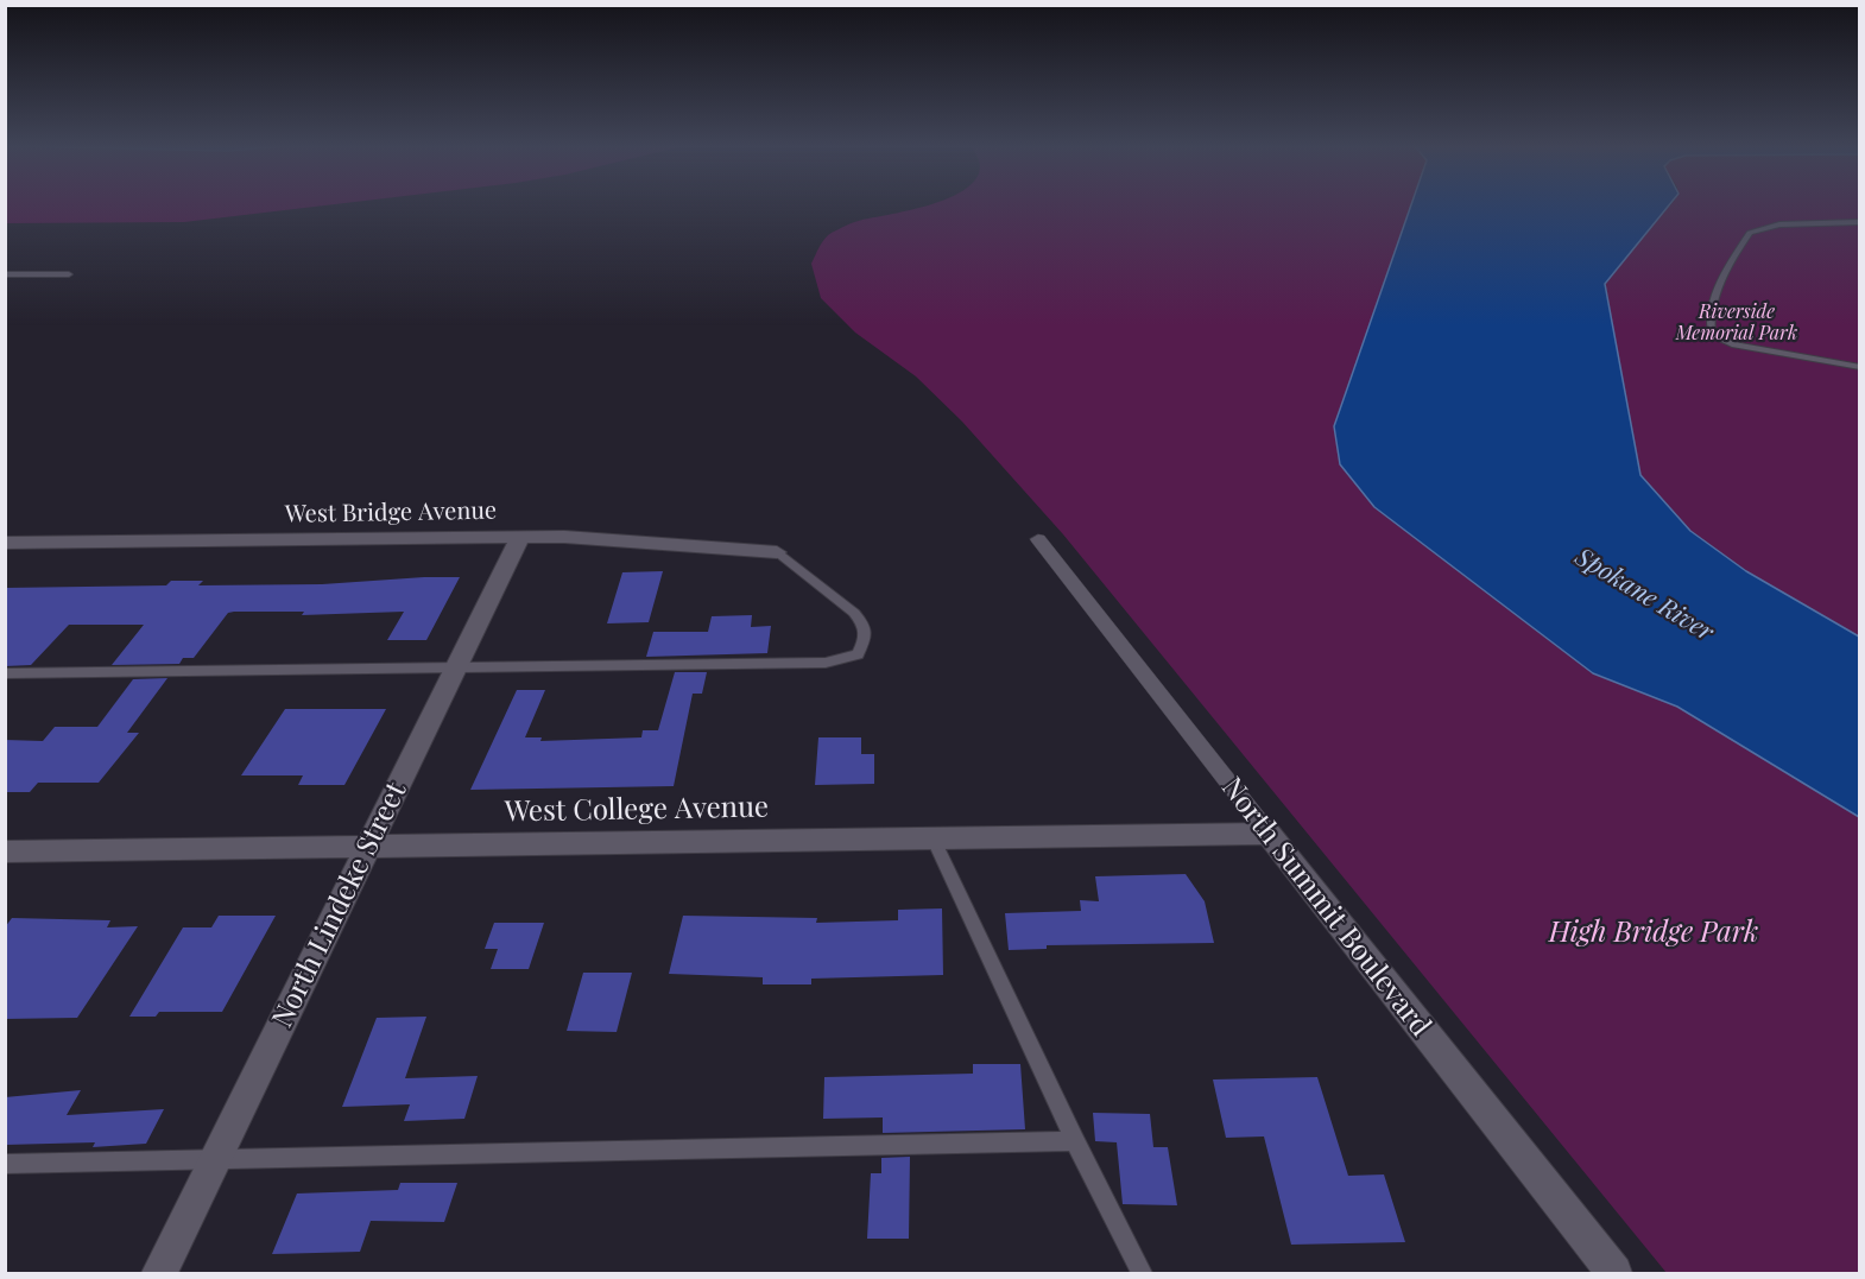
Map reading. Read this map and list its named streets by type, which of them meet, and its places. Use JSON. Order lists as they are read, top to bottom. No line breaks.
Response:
{"streets":{"street":["West Bridge Avenue","West College Avenue","North Lindeke Street","North Summit Boulevard"]},"crossings":[["West Bridge Avenue","North Lindeke Street"],["West College Avenue","North Lindeke Street"],["West College Avenue","North Summit Boulevard"]],"water":["Spokane River"],"parks":["Riverside Memorial Park","High Bridge Park"]}
